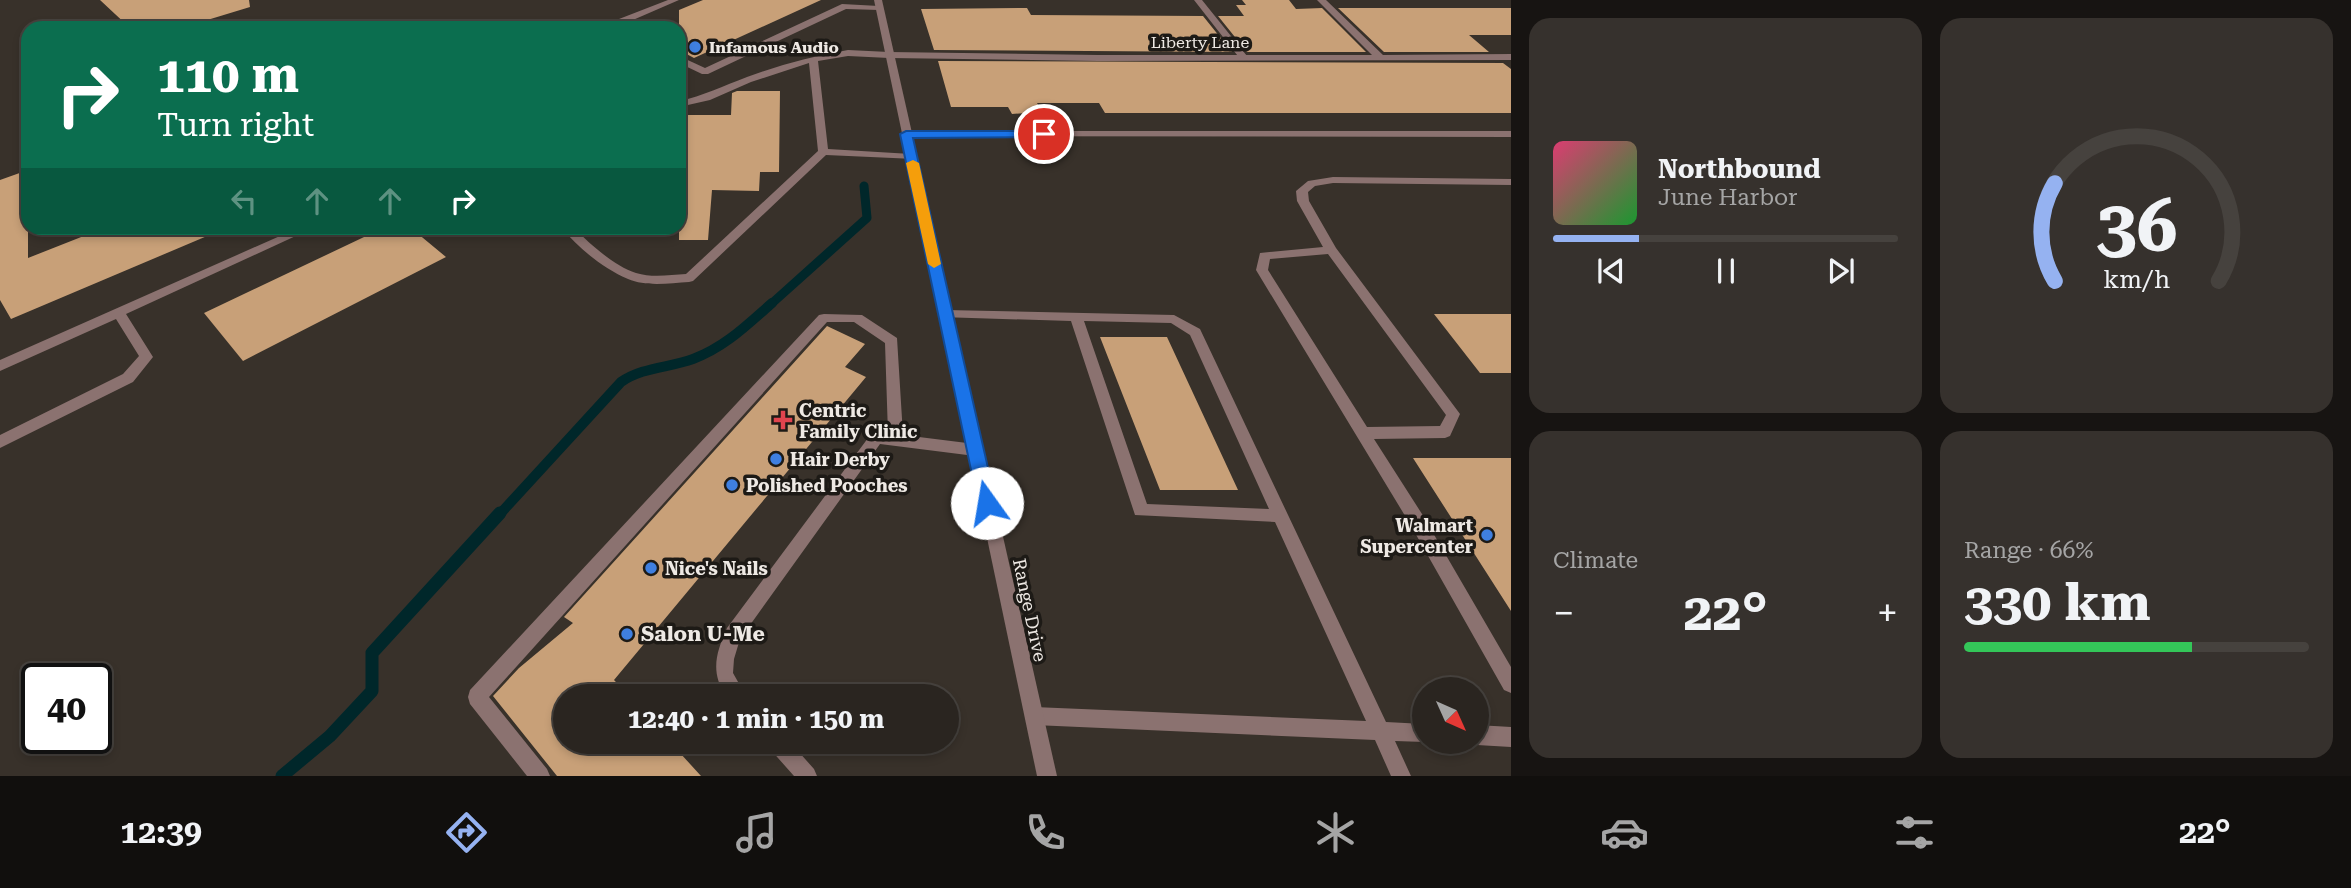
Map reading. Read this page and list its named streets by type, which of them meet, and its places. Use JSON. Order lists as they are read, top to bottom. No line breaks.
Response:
{"streets":{"street":["Liberty Lane","Range Drive"]},"crossings":[["Liberty Lane","Range Drive"]],"places":{"other":["Infamous Audio","Hair Derby","Polished Pooches","Walmart Supercenter","Nice's Nails","Salon U-Me"],"health":["Centric Family Clinic"]},"north":"bottom right","page":{"turn":["110 m","Turn right"],"song":["Northbound","June Harbor"],"tile":["Climate",["Range · 66%","330 km"]],"heat":["−","22°","+"],"limit":"40","trip":"12:40 · 1 min · 150 m","tabs":["12:39","22°"],"gauge":["36","km/h"]}}
